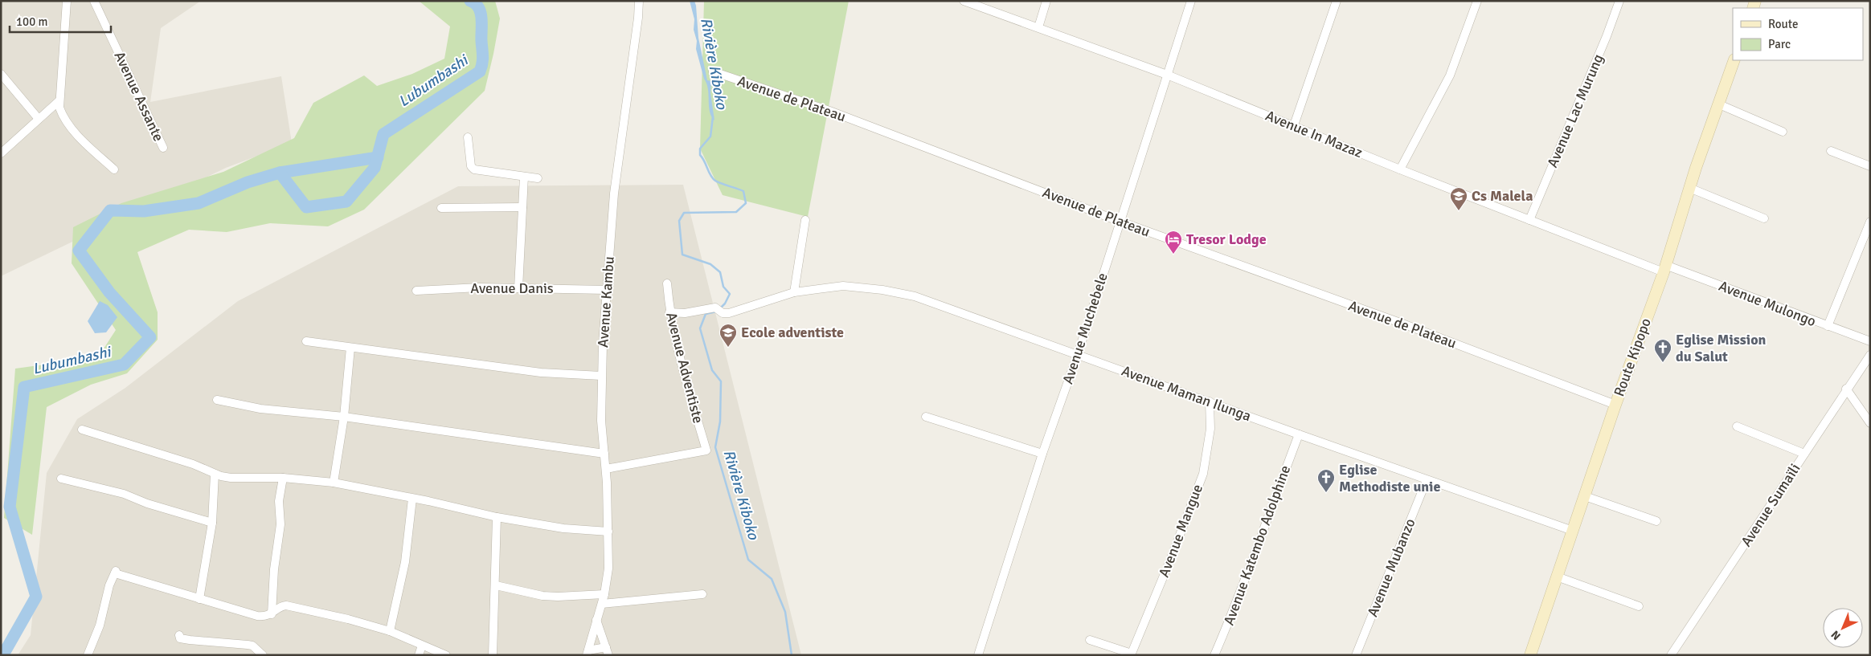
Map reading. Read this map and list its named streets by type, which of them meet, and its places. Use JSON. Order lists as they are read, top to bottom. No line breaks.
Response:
{"streets":{"main road":["Route Kipopo"],"street":["Avenue Assante","Avenue de Plateau","Avenue Lac Murung","Avenue In Mazaz","Avenue Danis","Avenue Kambu","Avenue Mulongo","Avenue Muchebele","Avenue Adventiste","Avenue Maman Ilunga","Avenue Sumaïli","Avenue Mangue","Avenue Katembo Adolphine","Avenue Mubanzo"]},"crossings":[["Avenue de Plateau","Avenue Muchebele"],["Avenue de Plateau","Route Kipopo"],["Avenue Lac Murung","Avenue In Mazaz"],["Avenue In Mazaz","Avenue Mulongo"],["Avenue In Mazaz","Avenue Muchebele"],["Avenue In Mazaz","Route Kipopo"],["Avenue Danis","Avenue Kambu"],["Avenue Kambu","Avenue Adventiste"],["Avenue Mulongo","Route Kipopo"],["Avenue Muchebele","Avenue Maman Ilunga"],["Route Kipopo","Avenue Maman Ilunga"],["Avenue Adventiste","Avenue Maman Ilunga"],["Avenue Maman Ilunga","Avenue Mangue"],["Avenue Maman Ilunga","Avenue Katembo Adolphine"],["Avenue Maman Ilunga","Avenue Mubanzo"]],"water":["Rivière Kiboko","Lubumbashi"],"places":{"school or university":["Cs Malela","Ecole adventiste"],"hotel":["Tresor Lodge"],"church":["Eglise Mission du Salut","Eglise Methodiste unie"]},"legend":["Route","Parc"],"scale_bar":"100 m","north":"bottom left"}
